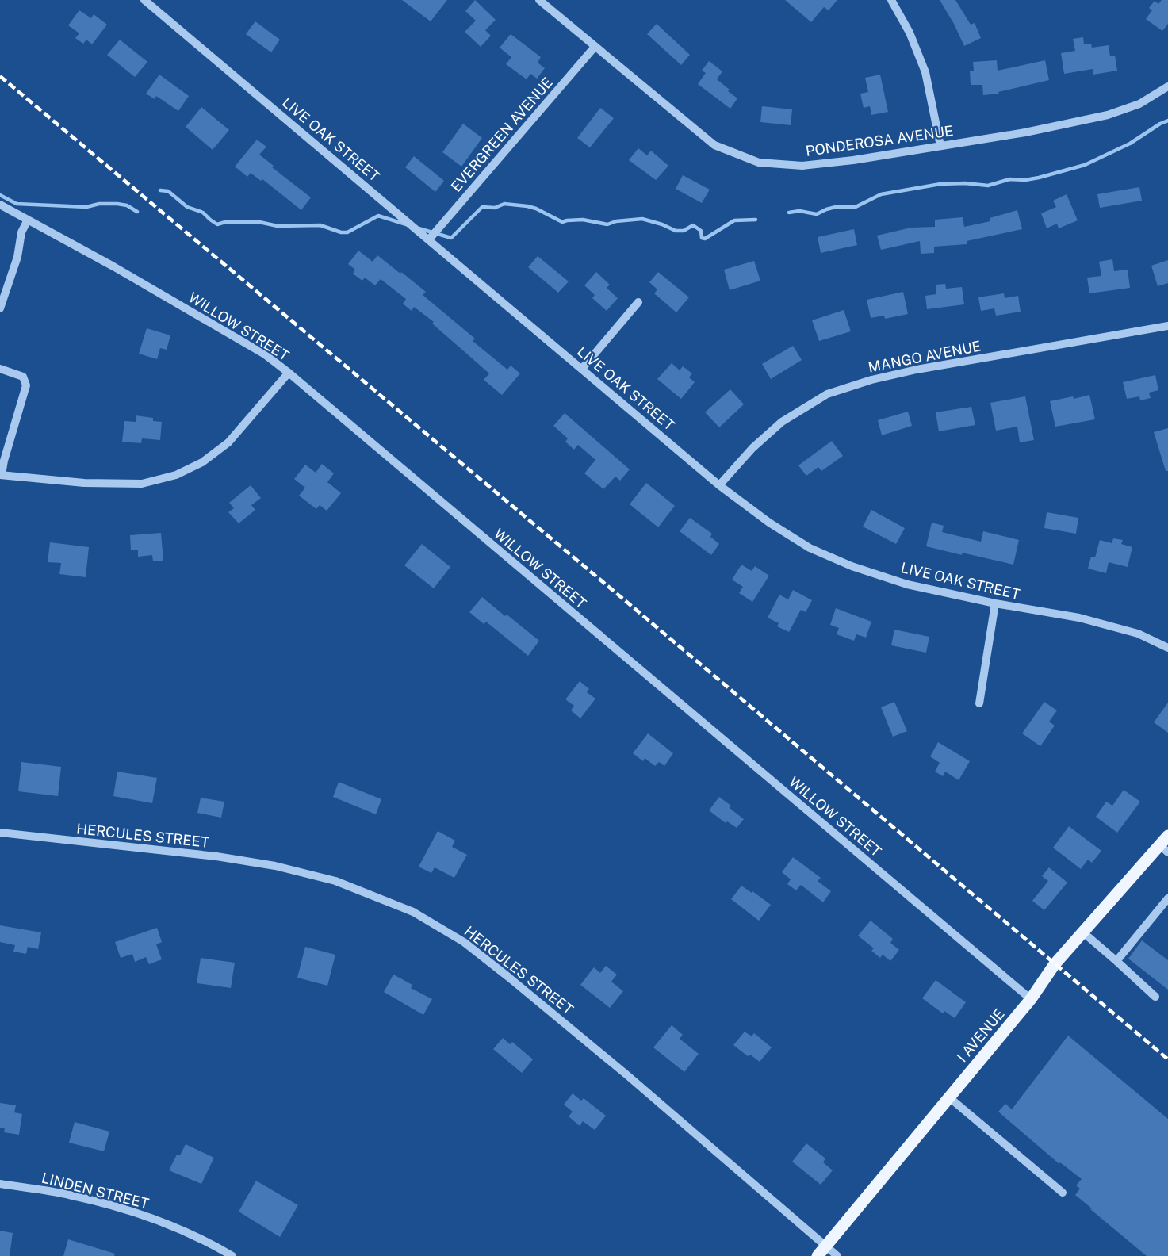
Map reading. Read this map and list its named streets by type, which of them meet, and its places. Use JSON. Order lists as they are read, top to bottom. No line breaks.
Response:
{"streets":{"main road":["I AVENUE"],"street":["EVERGREEN AVENUE","LIVE OAK STREET","PONDEROSA AVENUE","WILLOW STREET","MANGO AVENUE","HERCULES STREET","LINDEN STREET"]},"crossings":[["EVERGREEN AVENUE","LIVE OAK STREET"],["EVERGREEN AVENUE","PONDEROSA AVENUE"],["LIVE OAK STREET","MANGO AVENUE"],["WILLOW STREET","I AVENUE"],["HERCULES STREET","I AVENUE"]]}
